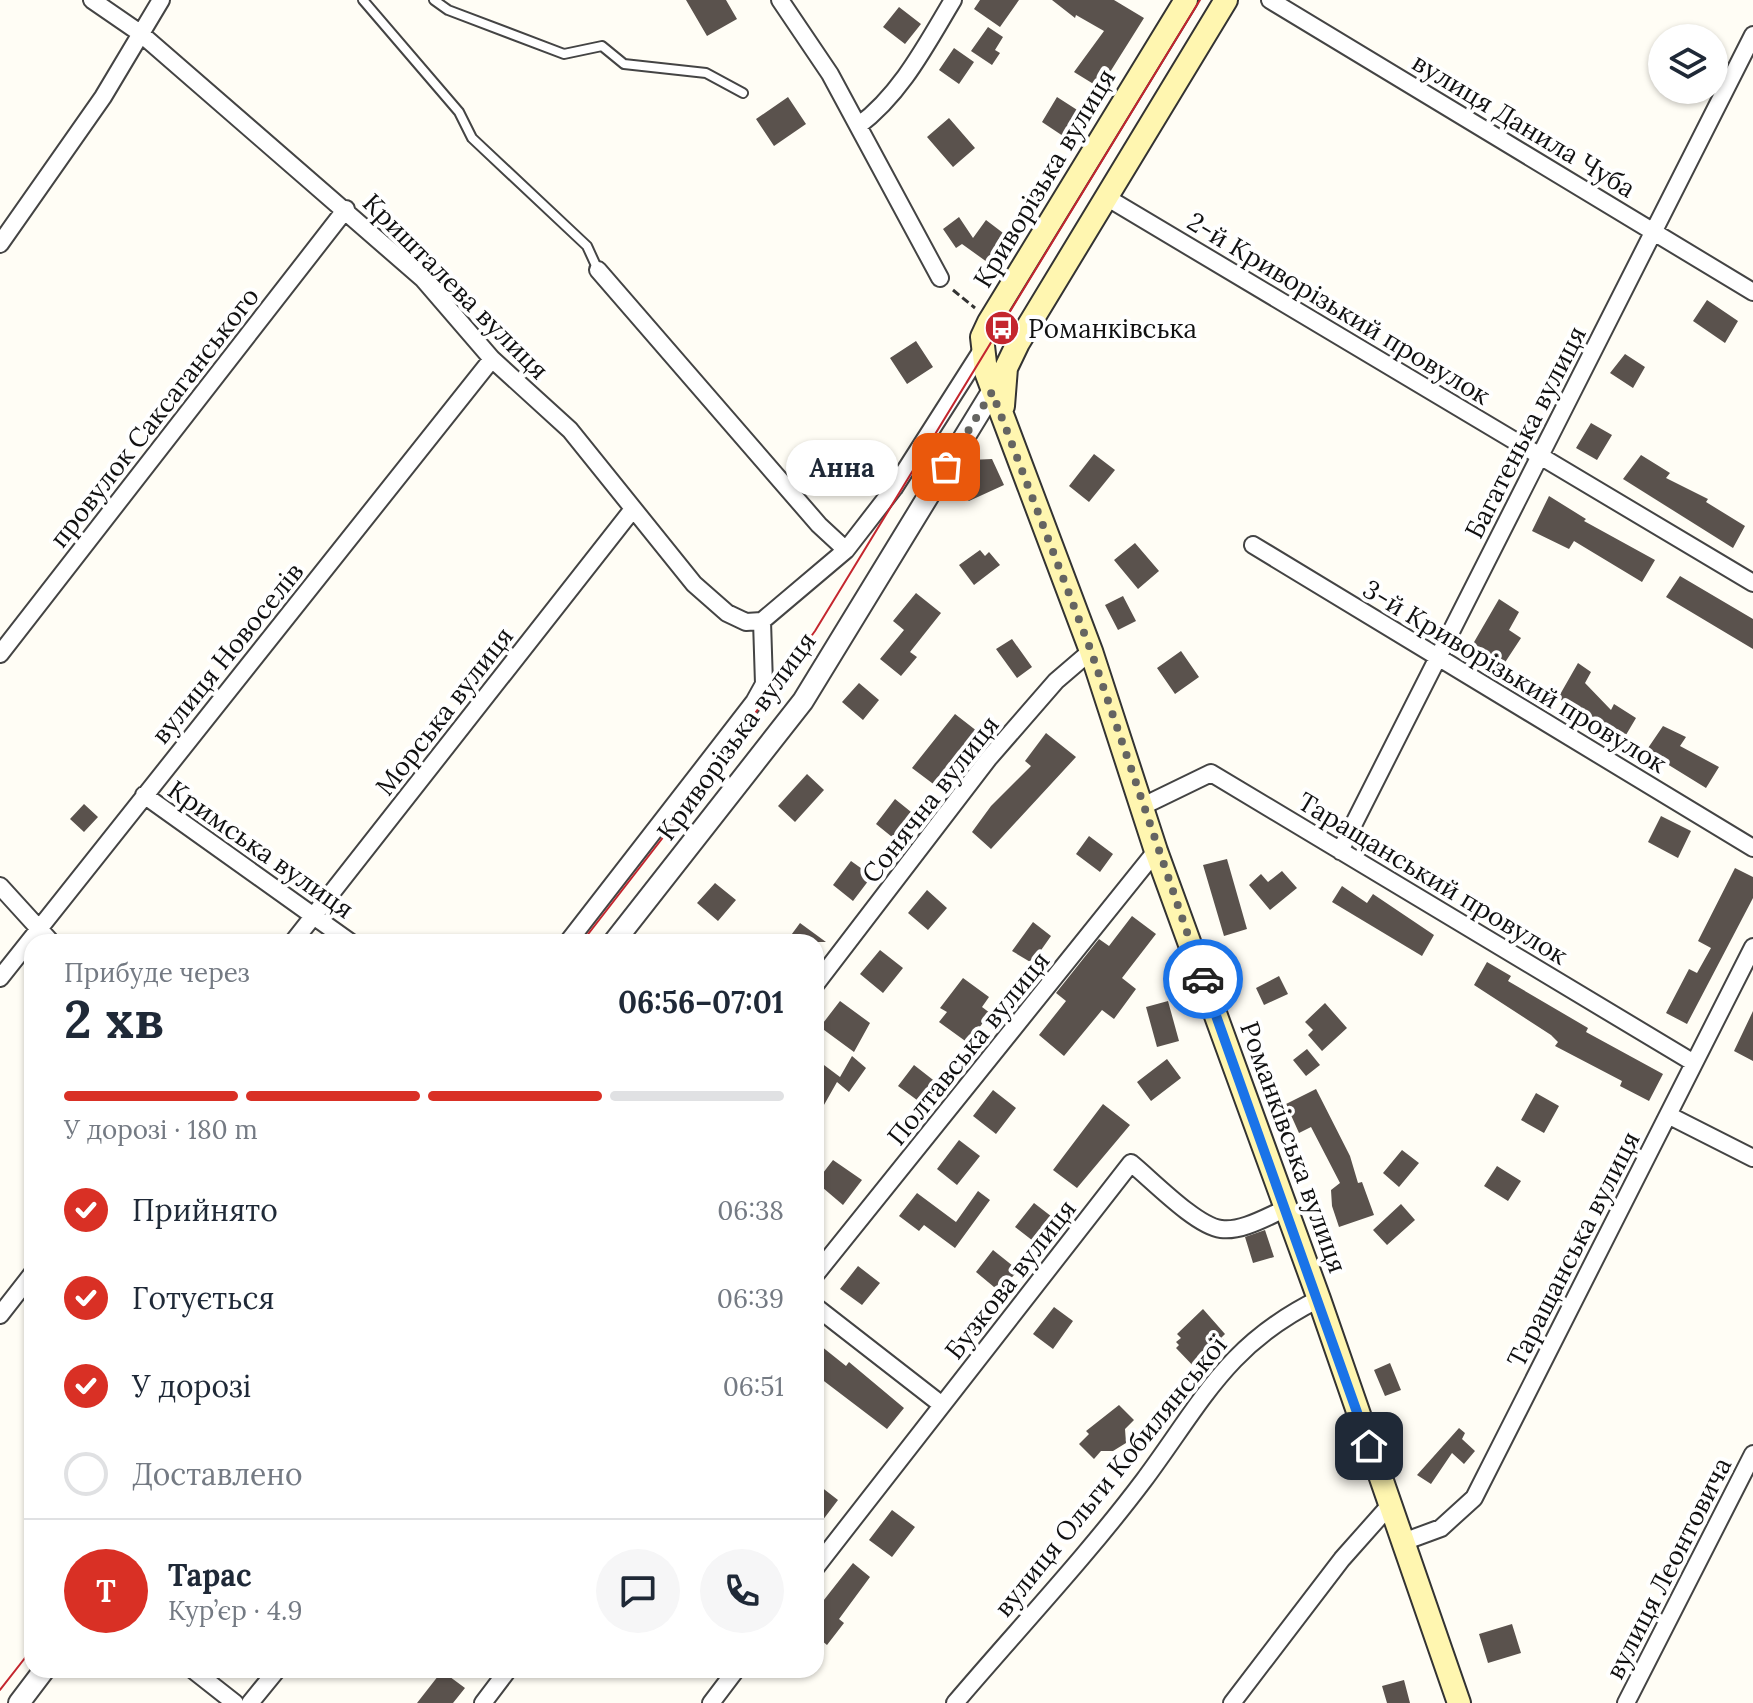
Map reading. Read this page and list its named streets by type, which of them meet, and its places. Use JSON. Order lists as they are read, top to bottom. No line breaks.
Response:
{"streets":{"main road":["Криворізька вулиця","Романківська вулиця"],"street":["вулиця Данила Чуба","Кришталева вулиця","2-й Криворізький провулок","провулок Саксаганського","Багатенька вулиця","вулиця Новоселів","3-й Криворізький провулок","Морська вулиця","Сонячна вулиця","Кримська вулиця","Таращанський провулок","Полтавська вулиця","Таращанська вулиця","Бузкова вулиця","вулиця Ольги Кобилянської","вулиця Леонтовича"]},"crossings":[["вулиця Данила Чуба","Багатенька вулиця"],["Криворізька вулиця","2-й Криворізький провулок"],["Криворізька вулиця","Романківська вулиця"],["Кришталева вулиця","провулок Саксаганського"],["Кришталева вулиця","вулиця Новоселів"],["Кришталева вулиця","Морська вулиця"],["2-й Криворізький провулок","Багатенька вулиця"],["Багатенька вулиця","3-й Криворізький провулок"],["Багатенька вулиця","Таращанський провулок"],["вулиця Новоселів","Кримська вулиця"],["Морська вулиця","Кримська вулиця"],["Сонячна вулиця","Романківська вулиця"],["Таращанський провулок","Романківська вулиця"],["Таращанський провулок","Таращанська вулиця"],["Полтавська вулиця","Романківська вулиця"],["Романківська вулиця","Таращанська вулиця"],["Романківська вулиця","Бузкова вулиця"],["Романківська вулиця","вулиця Ольги Кобилянської"]],"places":{"bus stop":["Романківська"],"other":["Анна"]},"page":{"bubble":"Анна","heading":["2 хв","Прибуде через","06:56–07:01"],"panel":["Тарас","Кур’єр · 4.9"],"bar":"У дорозі · 180 m","list":[["Прийнято","06:38"],["Готується","06:39"],["У дорозі","06:51"],"Доставлено"],"round":"Т"}}
